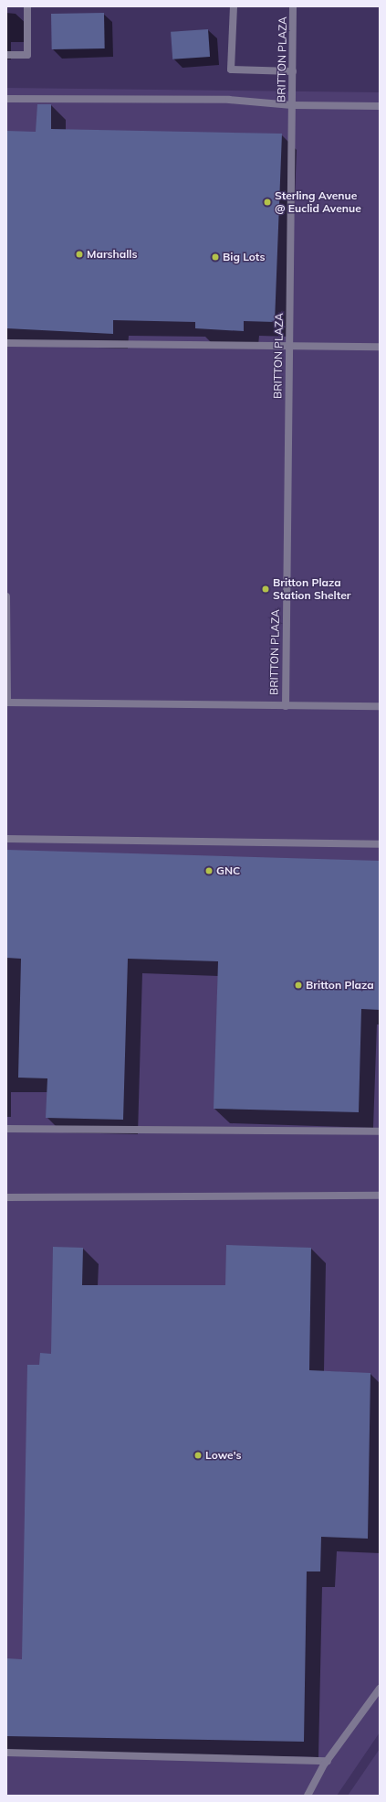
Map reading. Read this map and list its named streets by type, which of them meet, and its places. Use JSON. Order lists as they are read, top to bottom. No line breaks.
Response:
{"streets":{"lane":["BRITTON PLAZA"]},"places":["Sterling Avenue @ Euclid Avenue","Marshalls","Big Lots","Britton Plaza Station Shelter","GNC","Britton Plaza","Lowe's"]}
